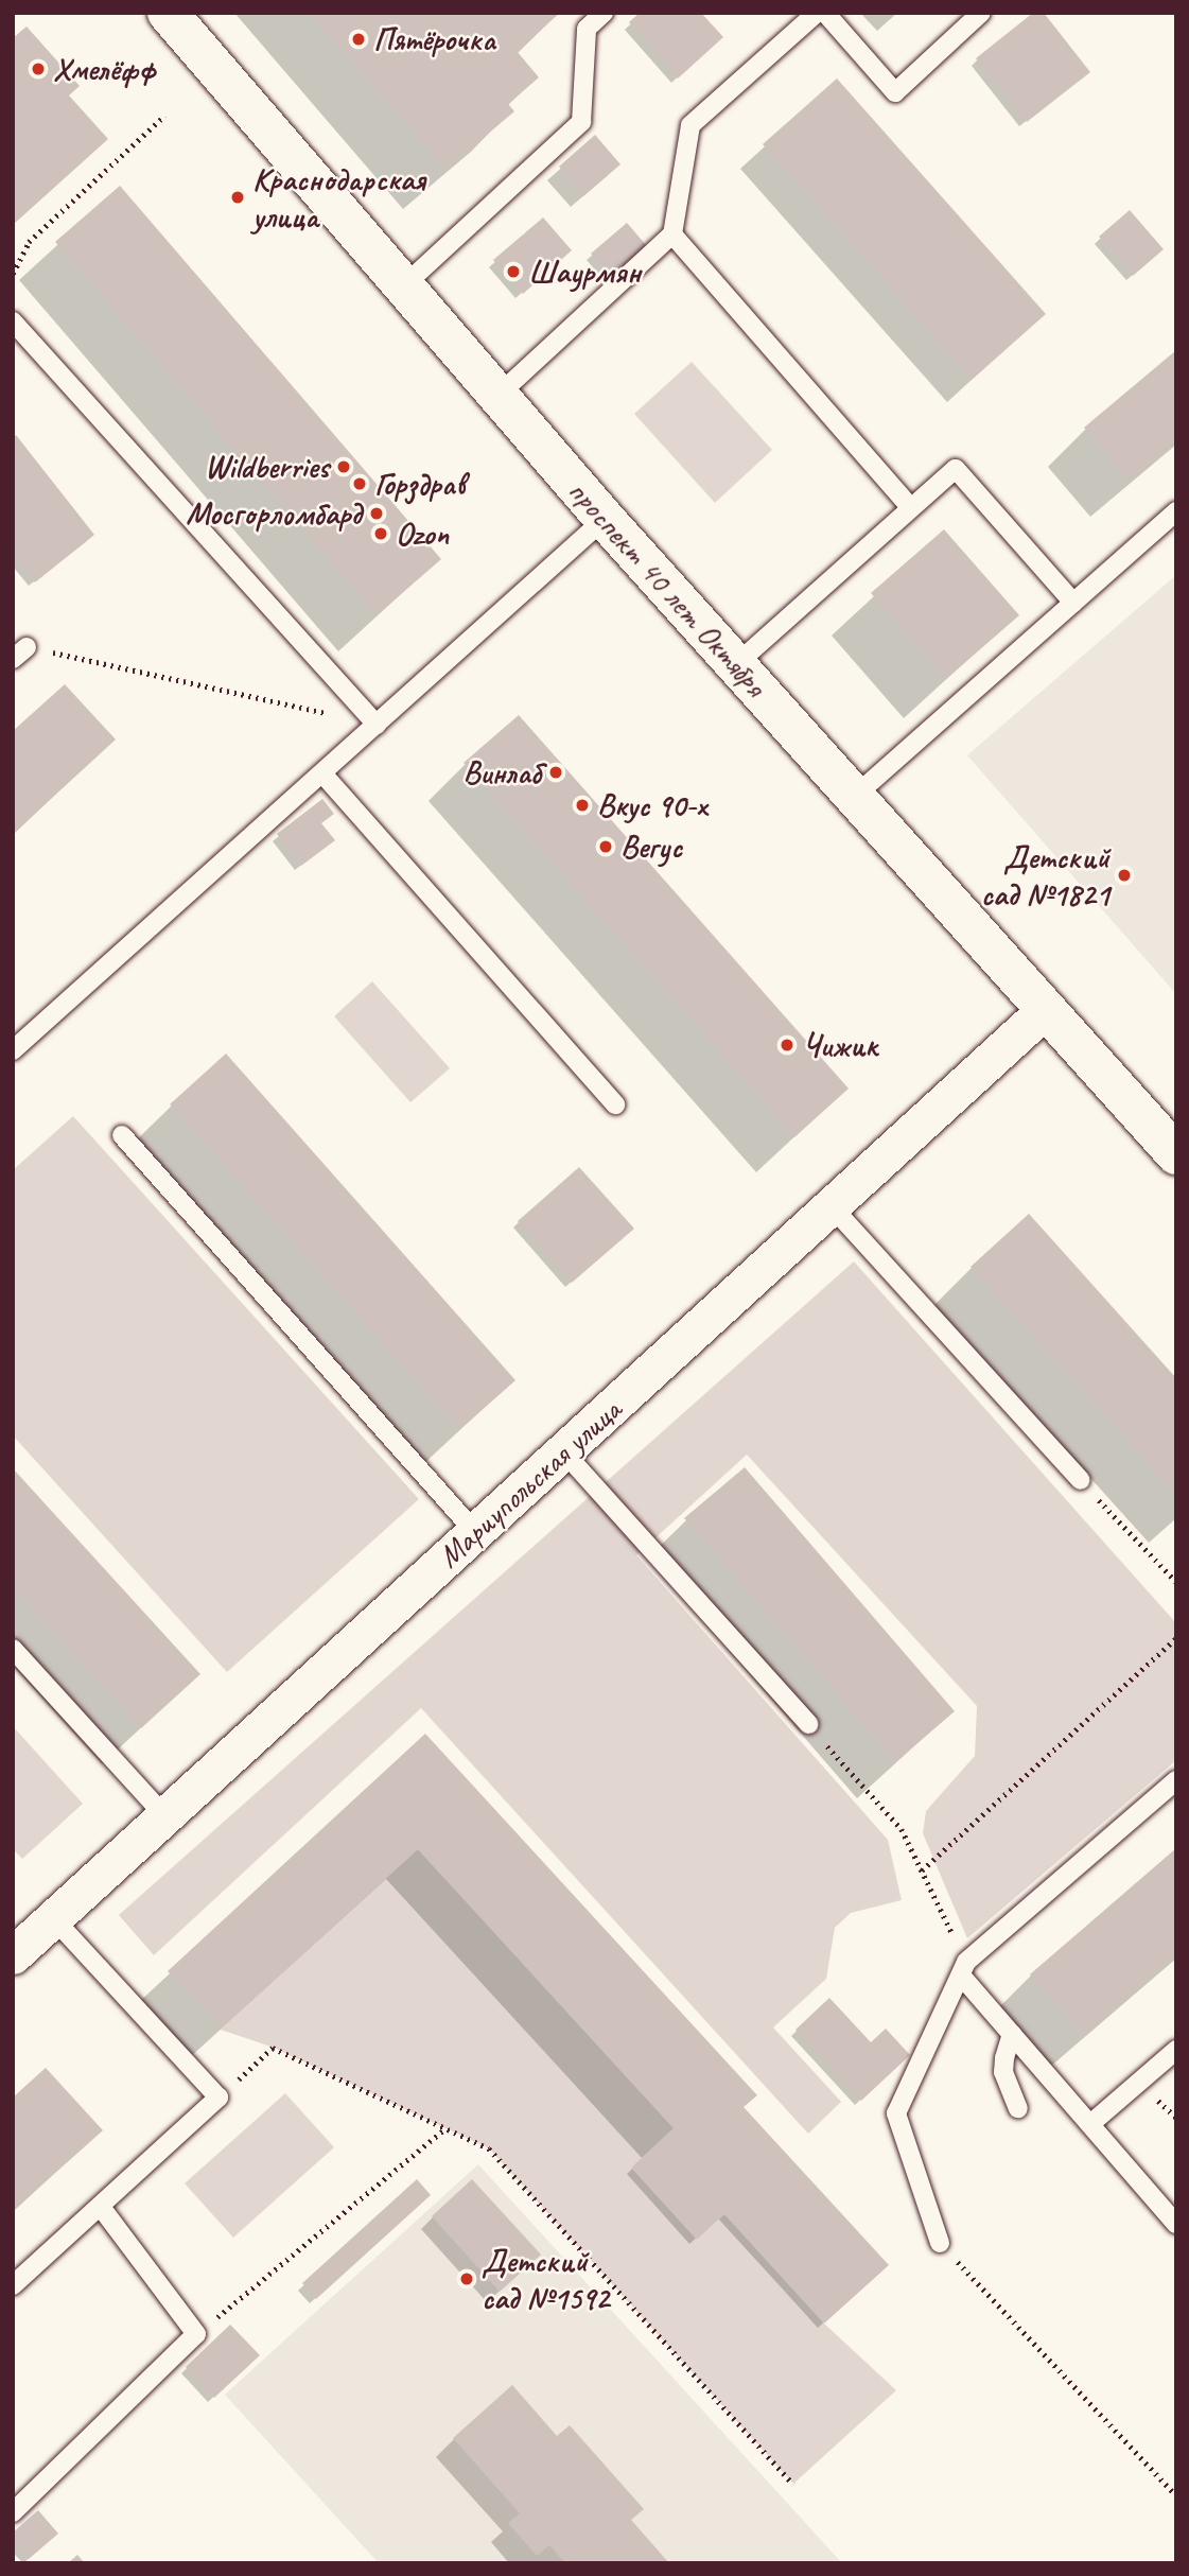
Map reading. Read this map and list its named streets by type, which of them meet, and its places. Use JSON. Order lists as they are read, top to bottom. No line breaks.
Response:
{"streets":{"street":["проспект 40 лет Октября","Мариупольская улица"]},"crossings":[["проспект 40 лет Октября","Мариупольская улица"]],"places":["Пятёрочка","Хмелёфф","Краснодарская улица","Шаурмян","Wildberries","Горздрав","Мосгорломбард","Ozon","Винлаб","Вкус 90-х","Вегус","Детский сад №1821","Чижик","Детский сад №1592"]}
